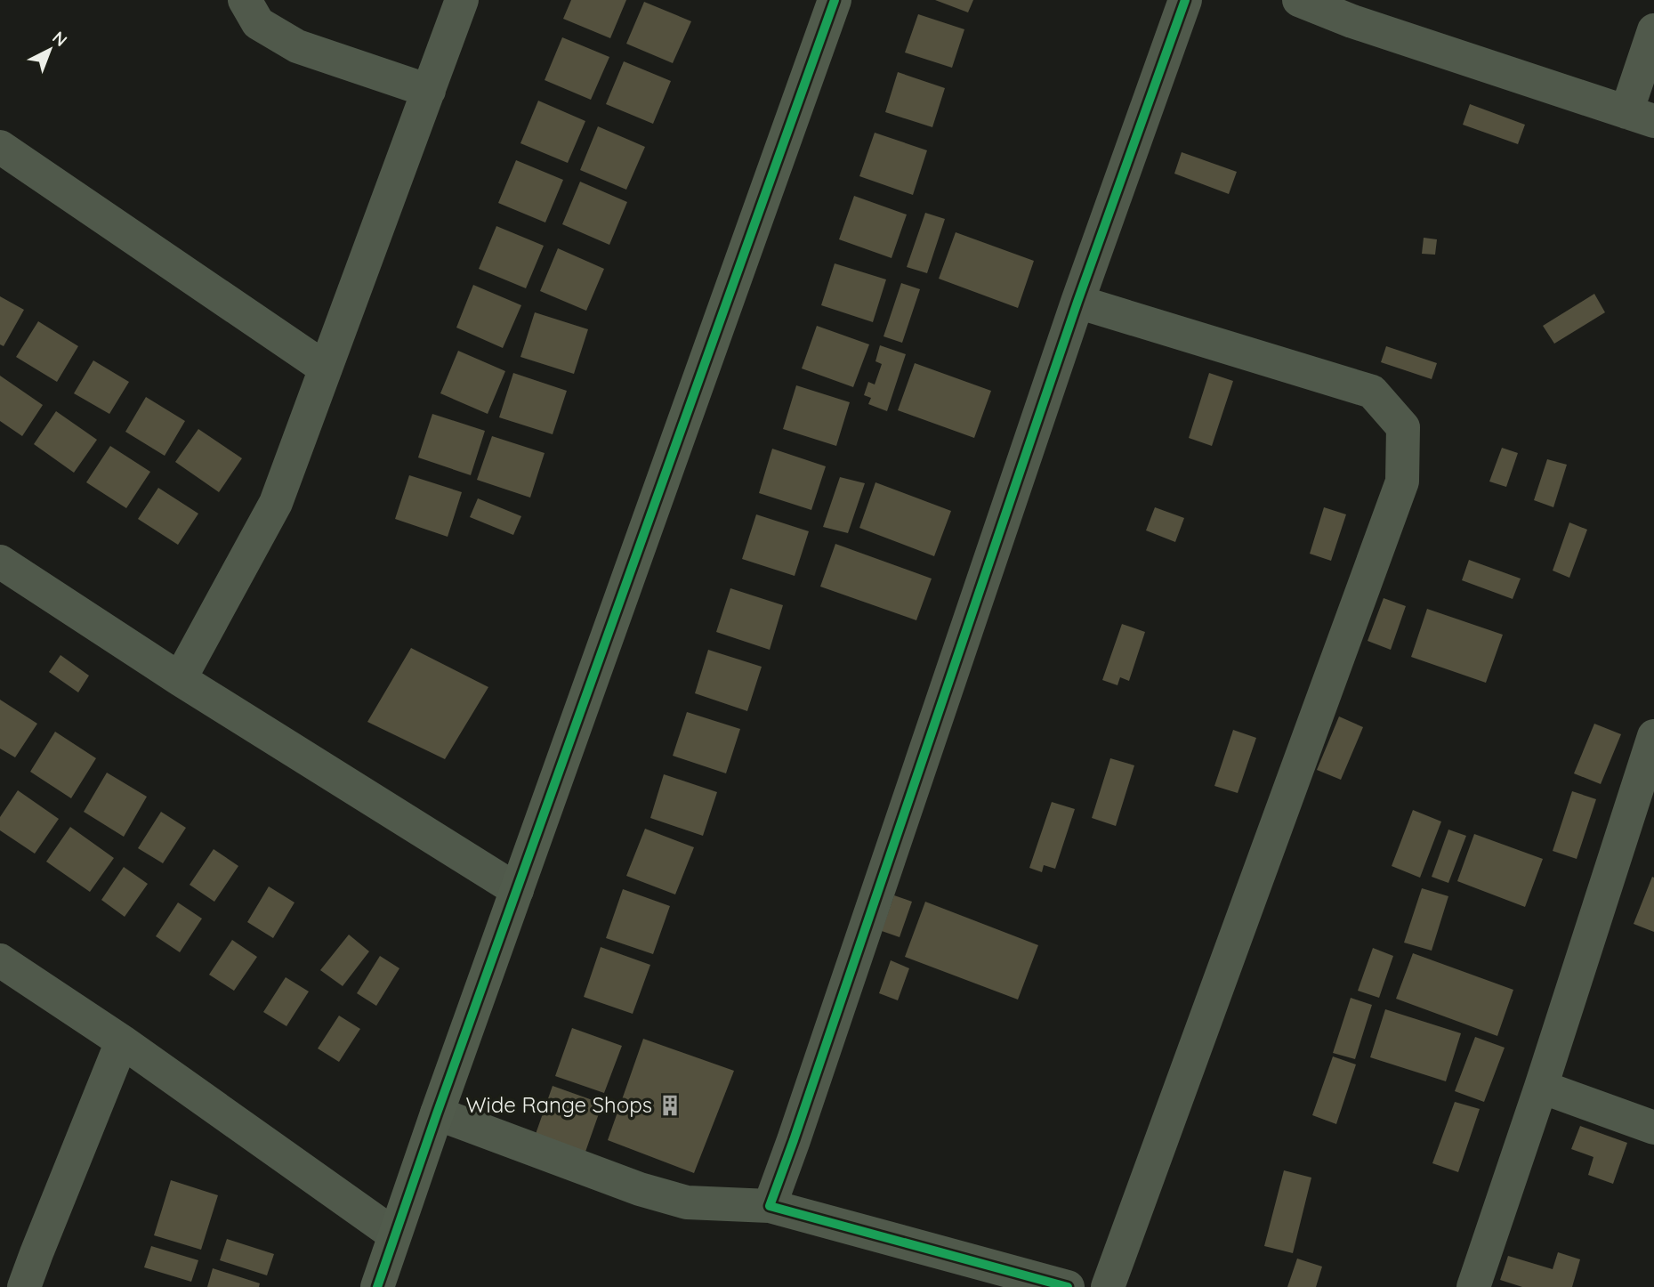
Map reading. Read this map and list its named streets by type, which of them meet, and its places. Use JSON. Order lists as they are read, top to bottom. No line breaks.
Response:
{"places":{"building":["Wide Range Shops"]},"north":"top right"}
